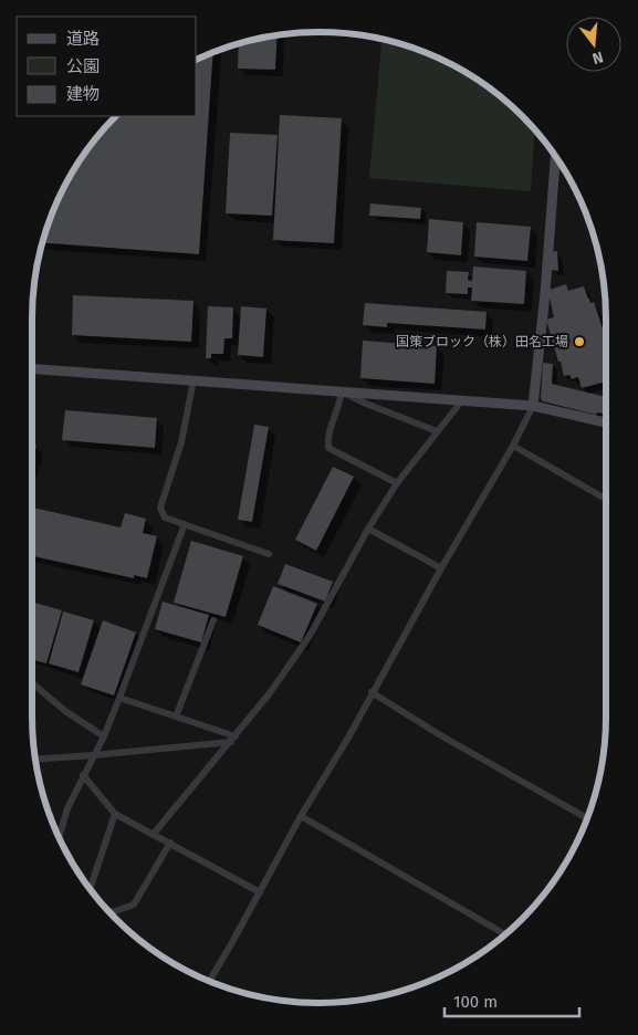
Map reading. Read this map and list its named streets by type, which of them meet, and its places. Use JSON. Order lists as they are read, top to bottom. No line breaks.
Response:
{"places":["国策ブロック（株）田名工場"],"legend":["道路","公園","建物"],"scale_bar":"100 m","north":"bottom"}
